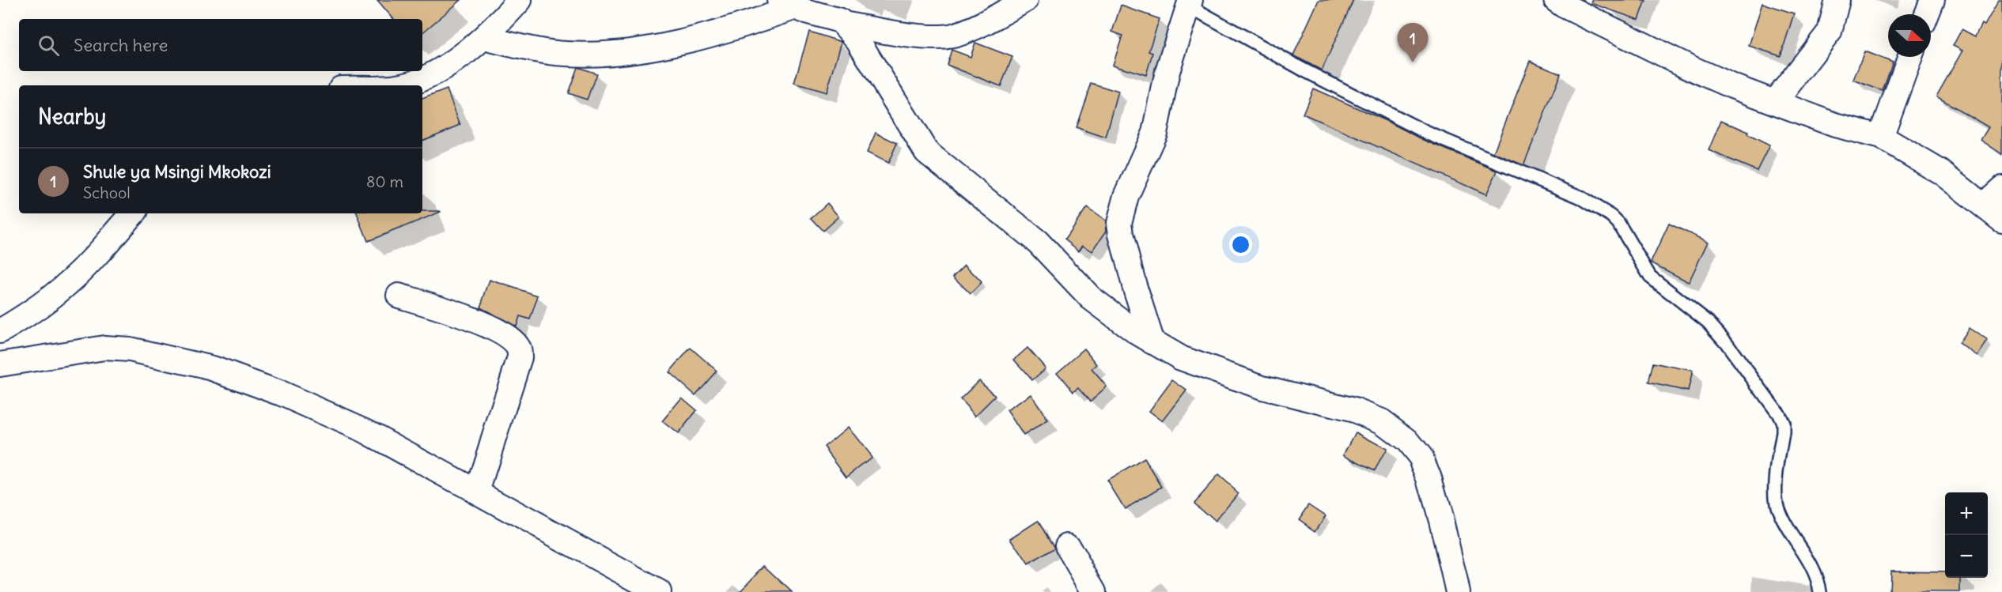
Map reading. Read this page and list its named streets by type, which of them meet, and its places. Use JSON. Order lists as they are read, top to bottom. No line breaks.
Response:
{"north":"right","page":{"search":"Search here","pins":"1","heading":"Nearby","list":[{"mark":"1","name":"Shule ya Msingi Mkokozi","note":"School","value":"80 m"}],"map_buttons":["+","−"]}}
